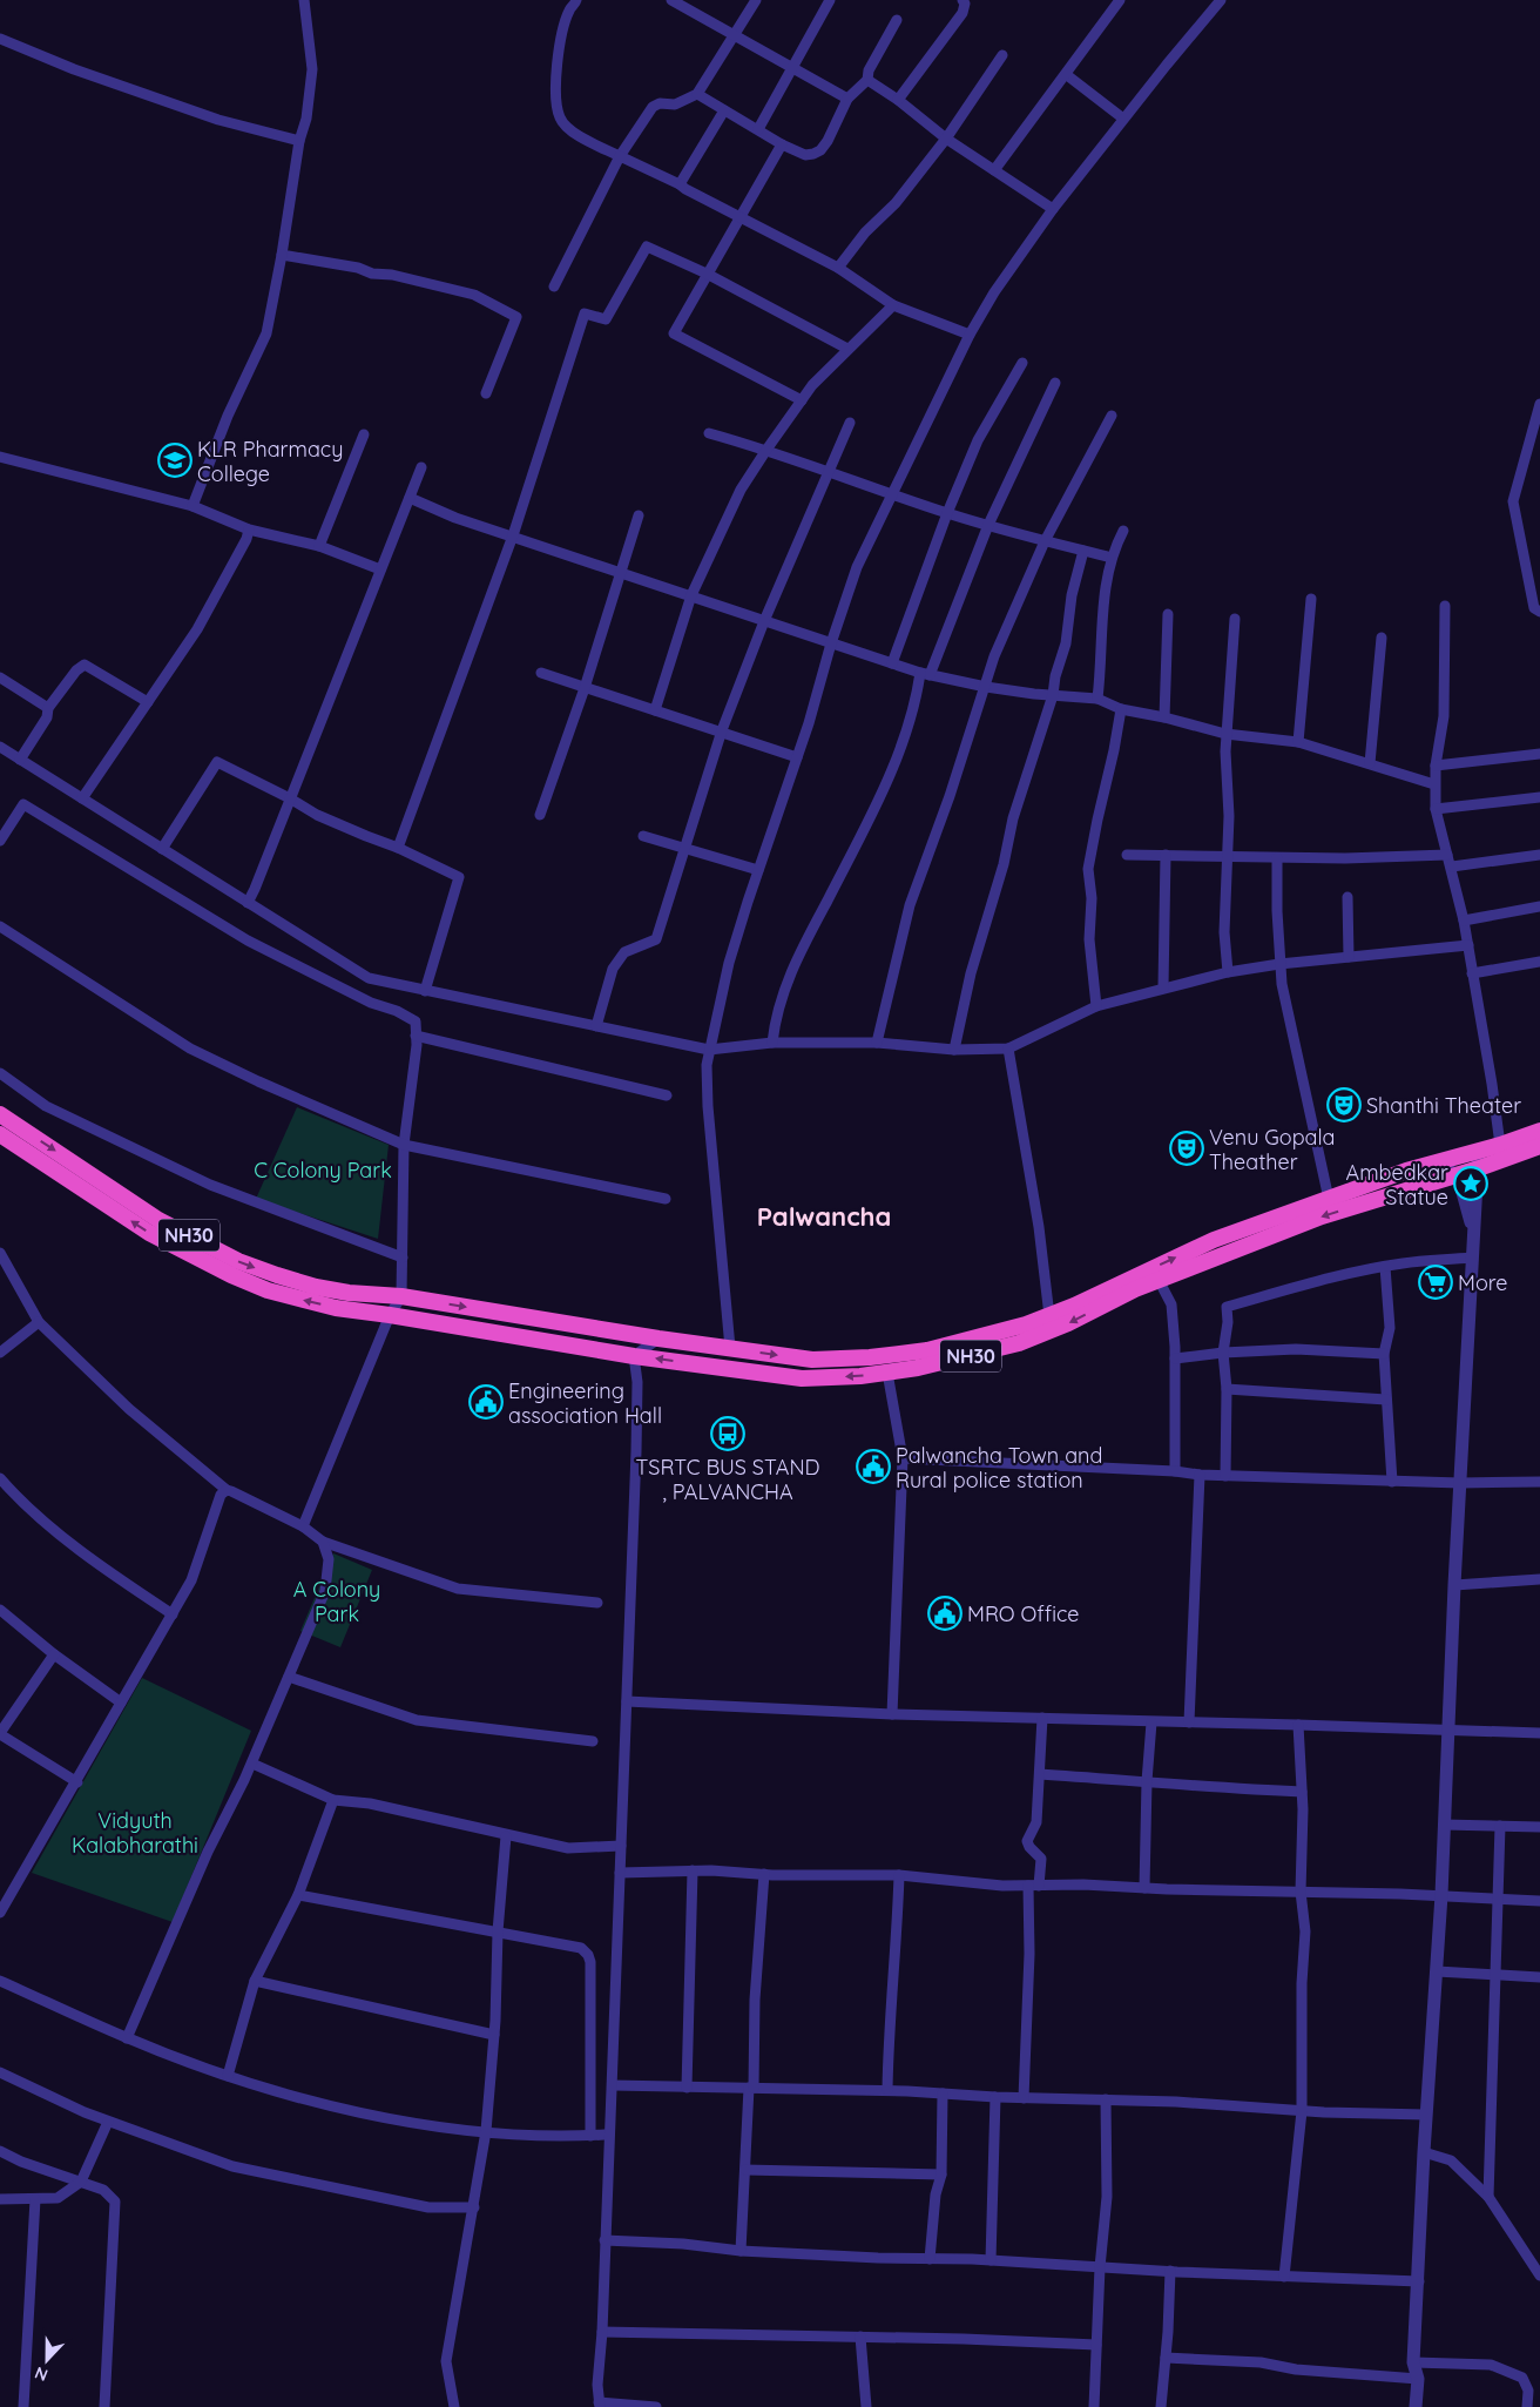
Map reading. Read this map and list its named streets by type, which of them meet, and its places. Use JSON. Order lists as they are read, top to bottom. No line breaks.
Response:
{"streets":{"highway":["NH30"]},"districts":["Palwancha"],"parks":["C Colony Park","A Colony Park","Vidyuth Kalabharathi"],"places":{"school or university":["KLR Pharmacy College"],"theatre":["Shanthi Theater","Venu Gopala Theather"],"place":["Ambedkar Statue"],"supermarket":["More"],"public building":["Engineering association Hall","Palwancha Town and Rural police station","MRO Office"],"bus stop":["TSRTC BUS STAND , PALVANCHA"]},"north":"bottom"}
